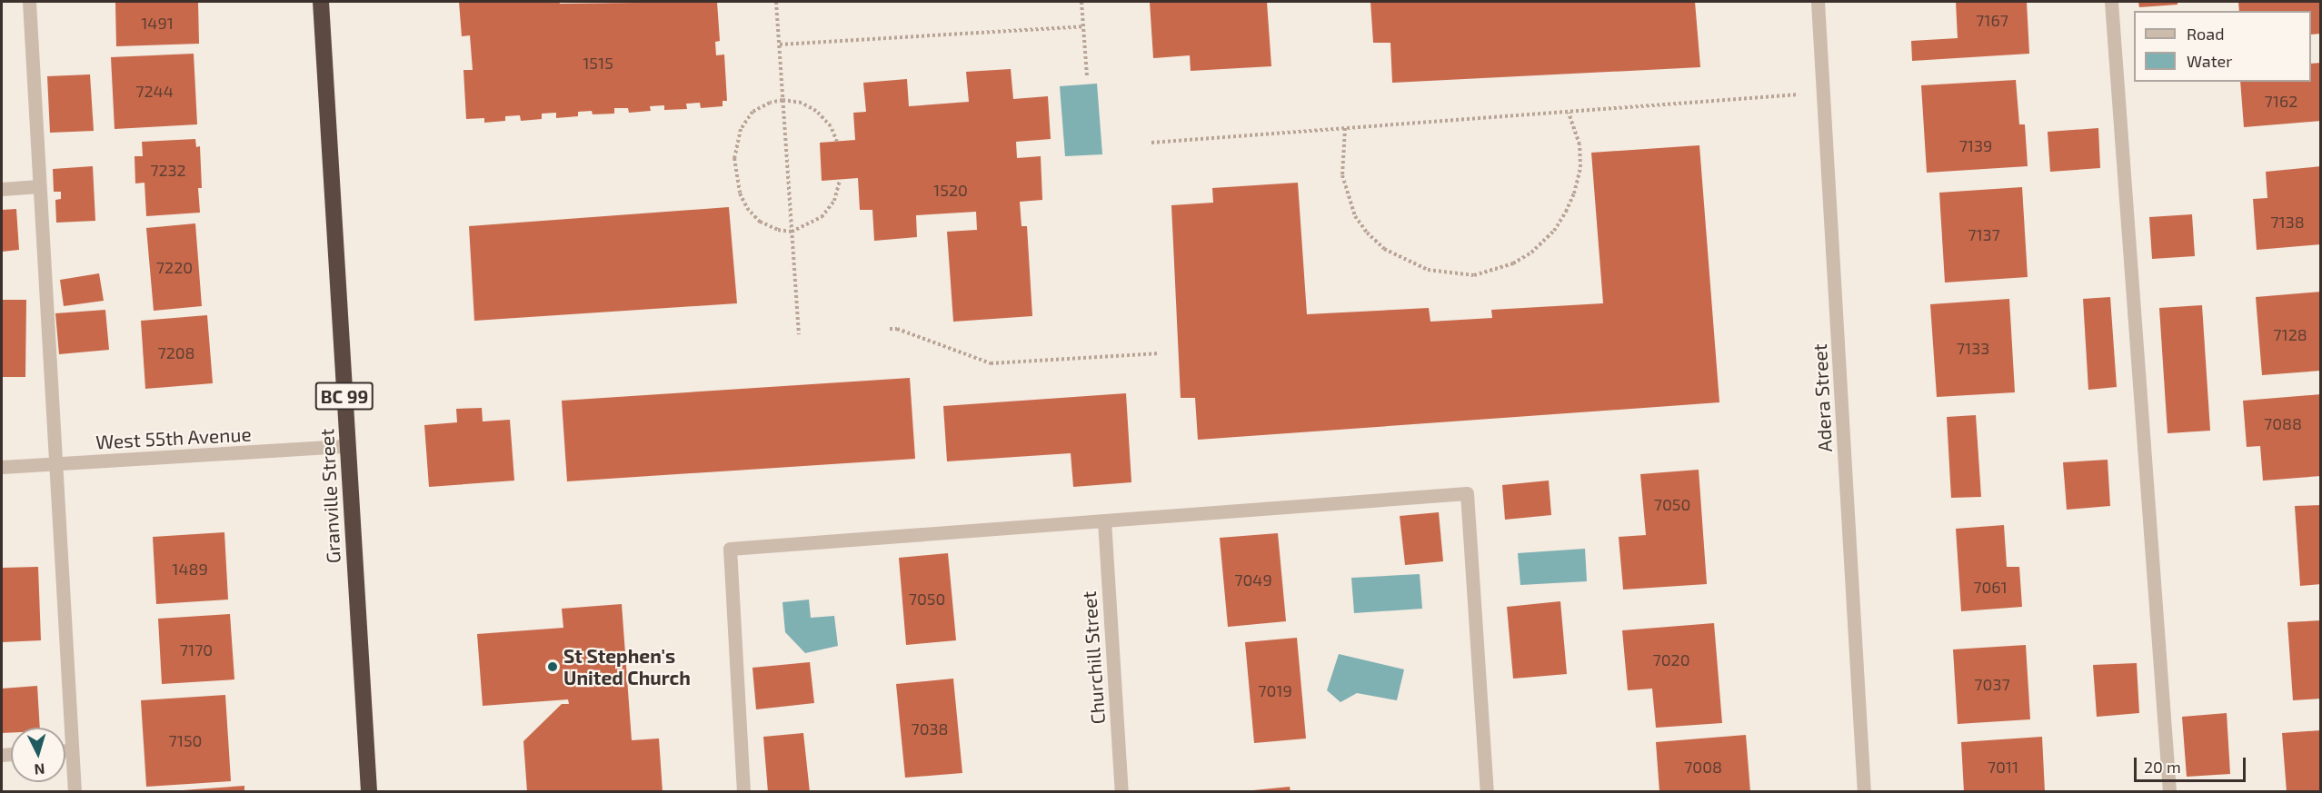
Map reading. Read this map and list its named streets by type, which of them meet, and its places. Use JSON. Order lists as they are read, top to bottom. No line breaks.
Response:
{"streets":{"highway":["BC 99","Granville Street"],"street":["Adera Street","West 55th Avenue","Churchill Street"]},"crossings":[["West 55th Avenue","Granville Street"]],"places":["St Stephen's United Church"],"house_numbers":["7167","1491","1515","7244","7162","7139","7232","1520","7138","7137","7220","7128","7133","7208","7088","7050","1489","7049","7061","7050","7170","7020","7037","7019","7038","7150","7008","7011"],"legend":["Road","Water"],"scale_bar":"20 m","north":"bottom"}
